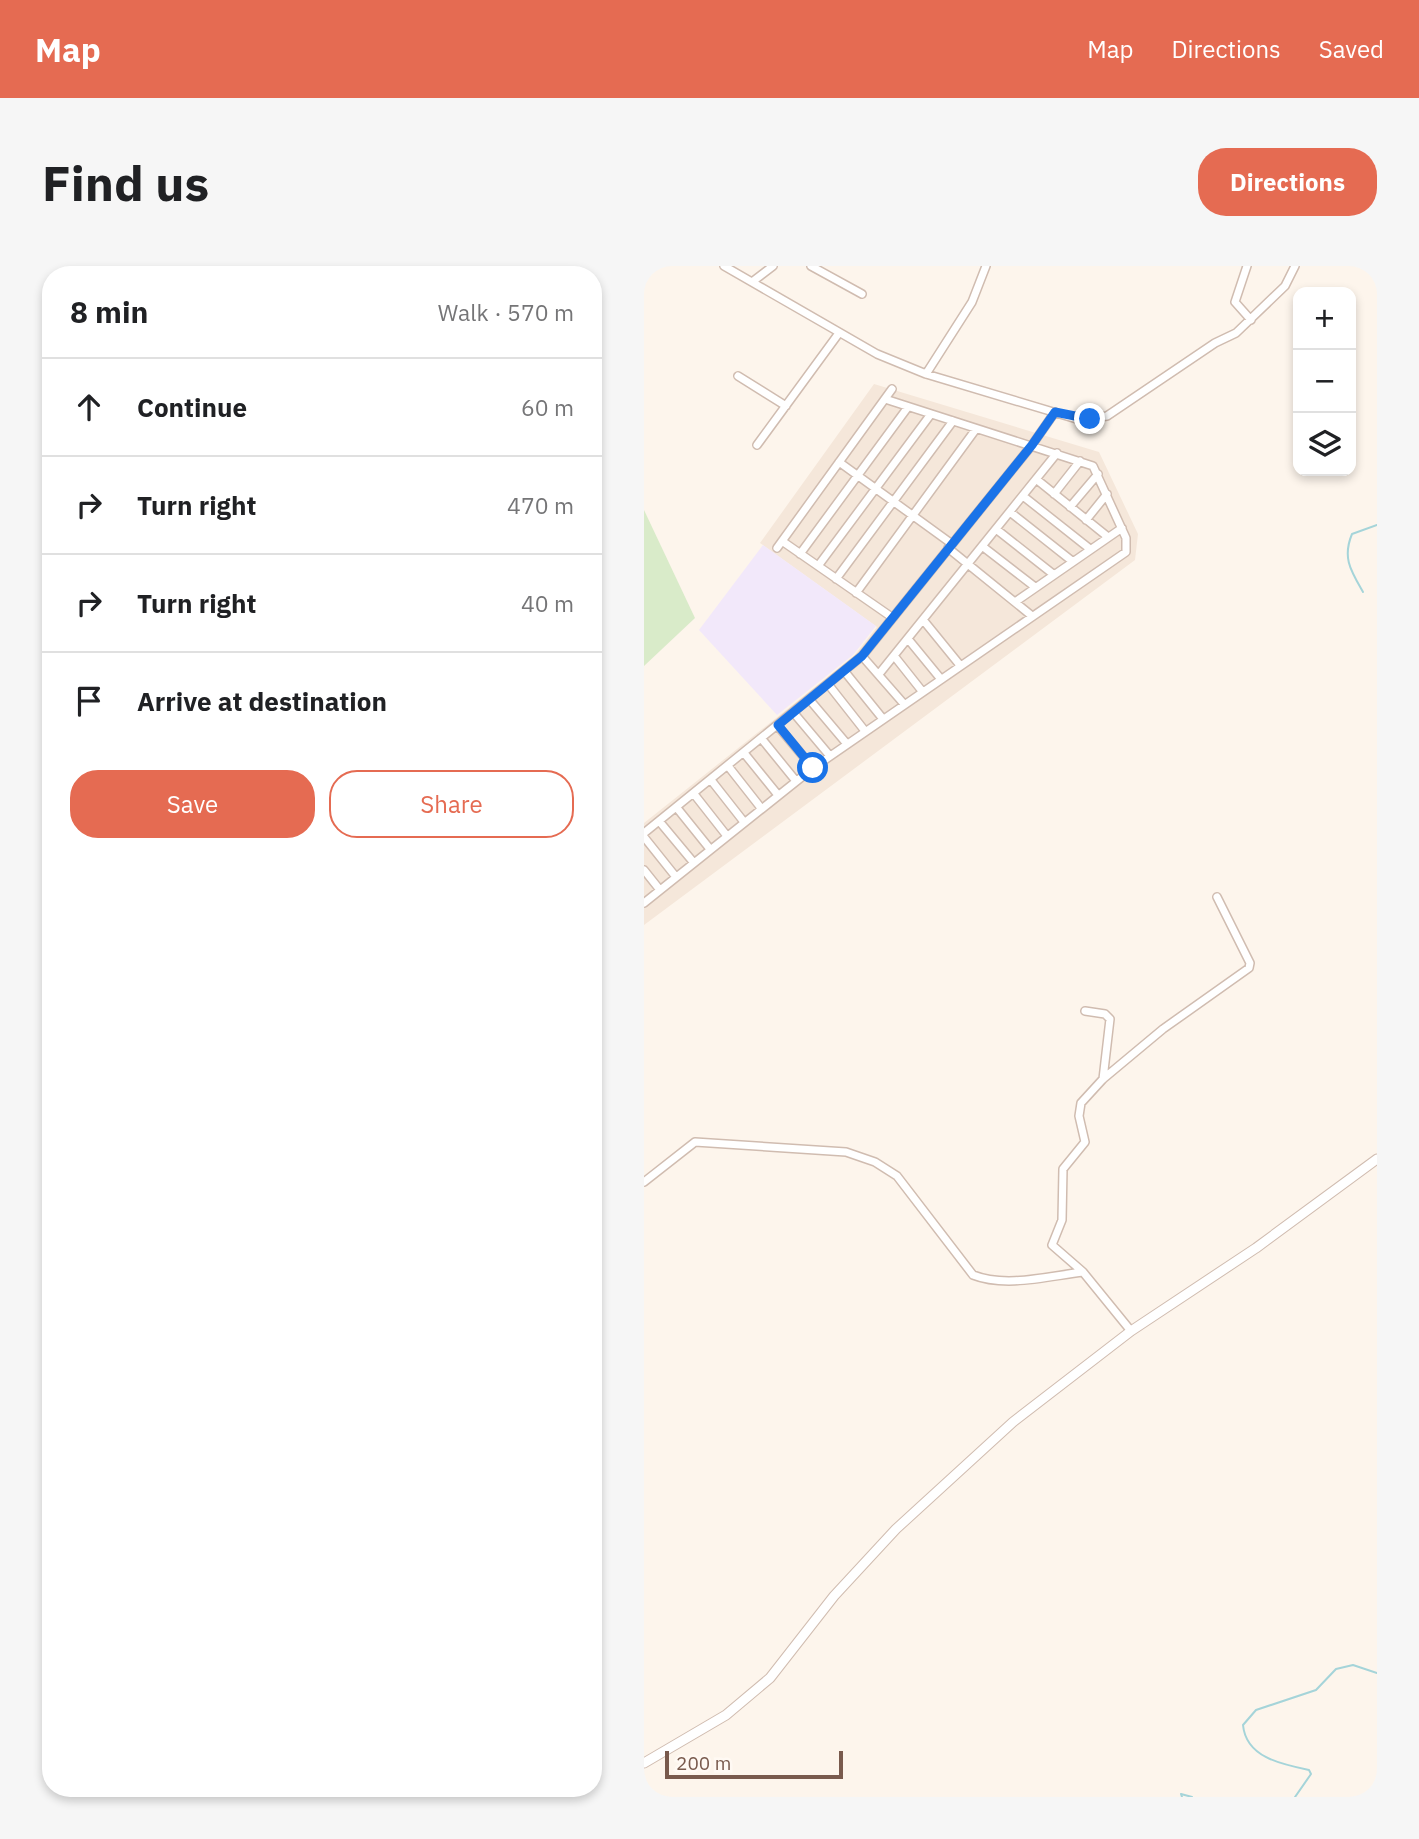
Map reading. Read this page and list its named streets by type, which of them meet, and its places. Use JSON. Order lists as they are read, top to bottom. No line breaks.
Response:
{"scale_bar":"200 m","page":{"header":"Map","nav":["Map","Directions","Saved"],"buttons":["Directions",["Save","Share"]],"title":"Find us","heading":["8 min","Walk · 570 m"],"map_buttons":["+","−"],"list":[["Continue","60 m"],["Turn right","470 m"],["Turn right","40 m"],"Arrive at destination"],"scale":"200 m"}}
